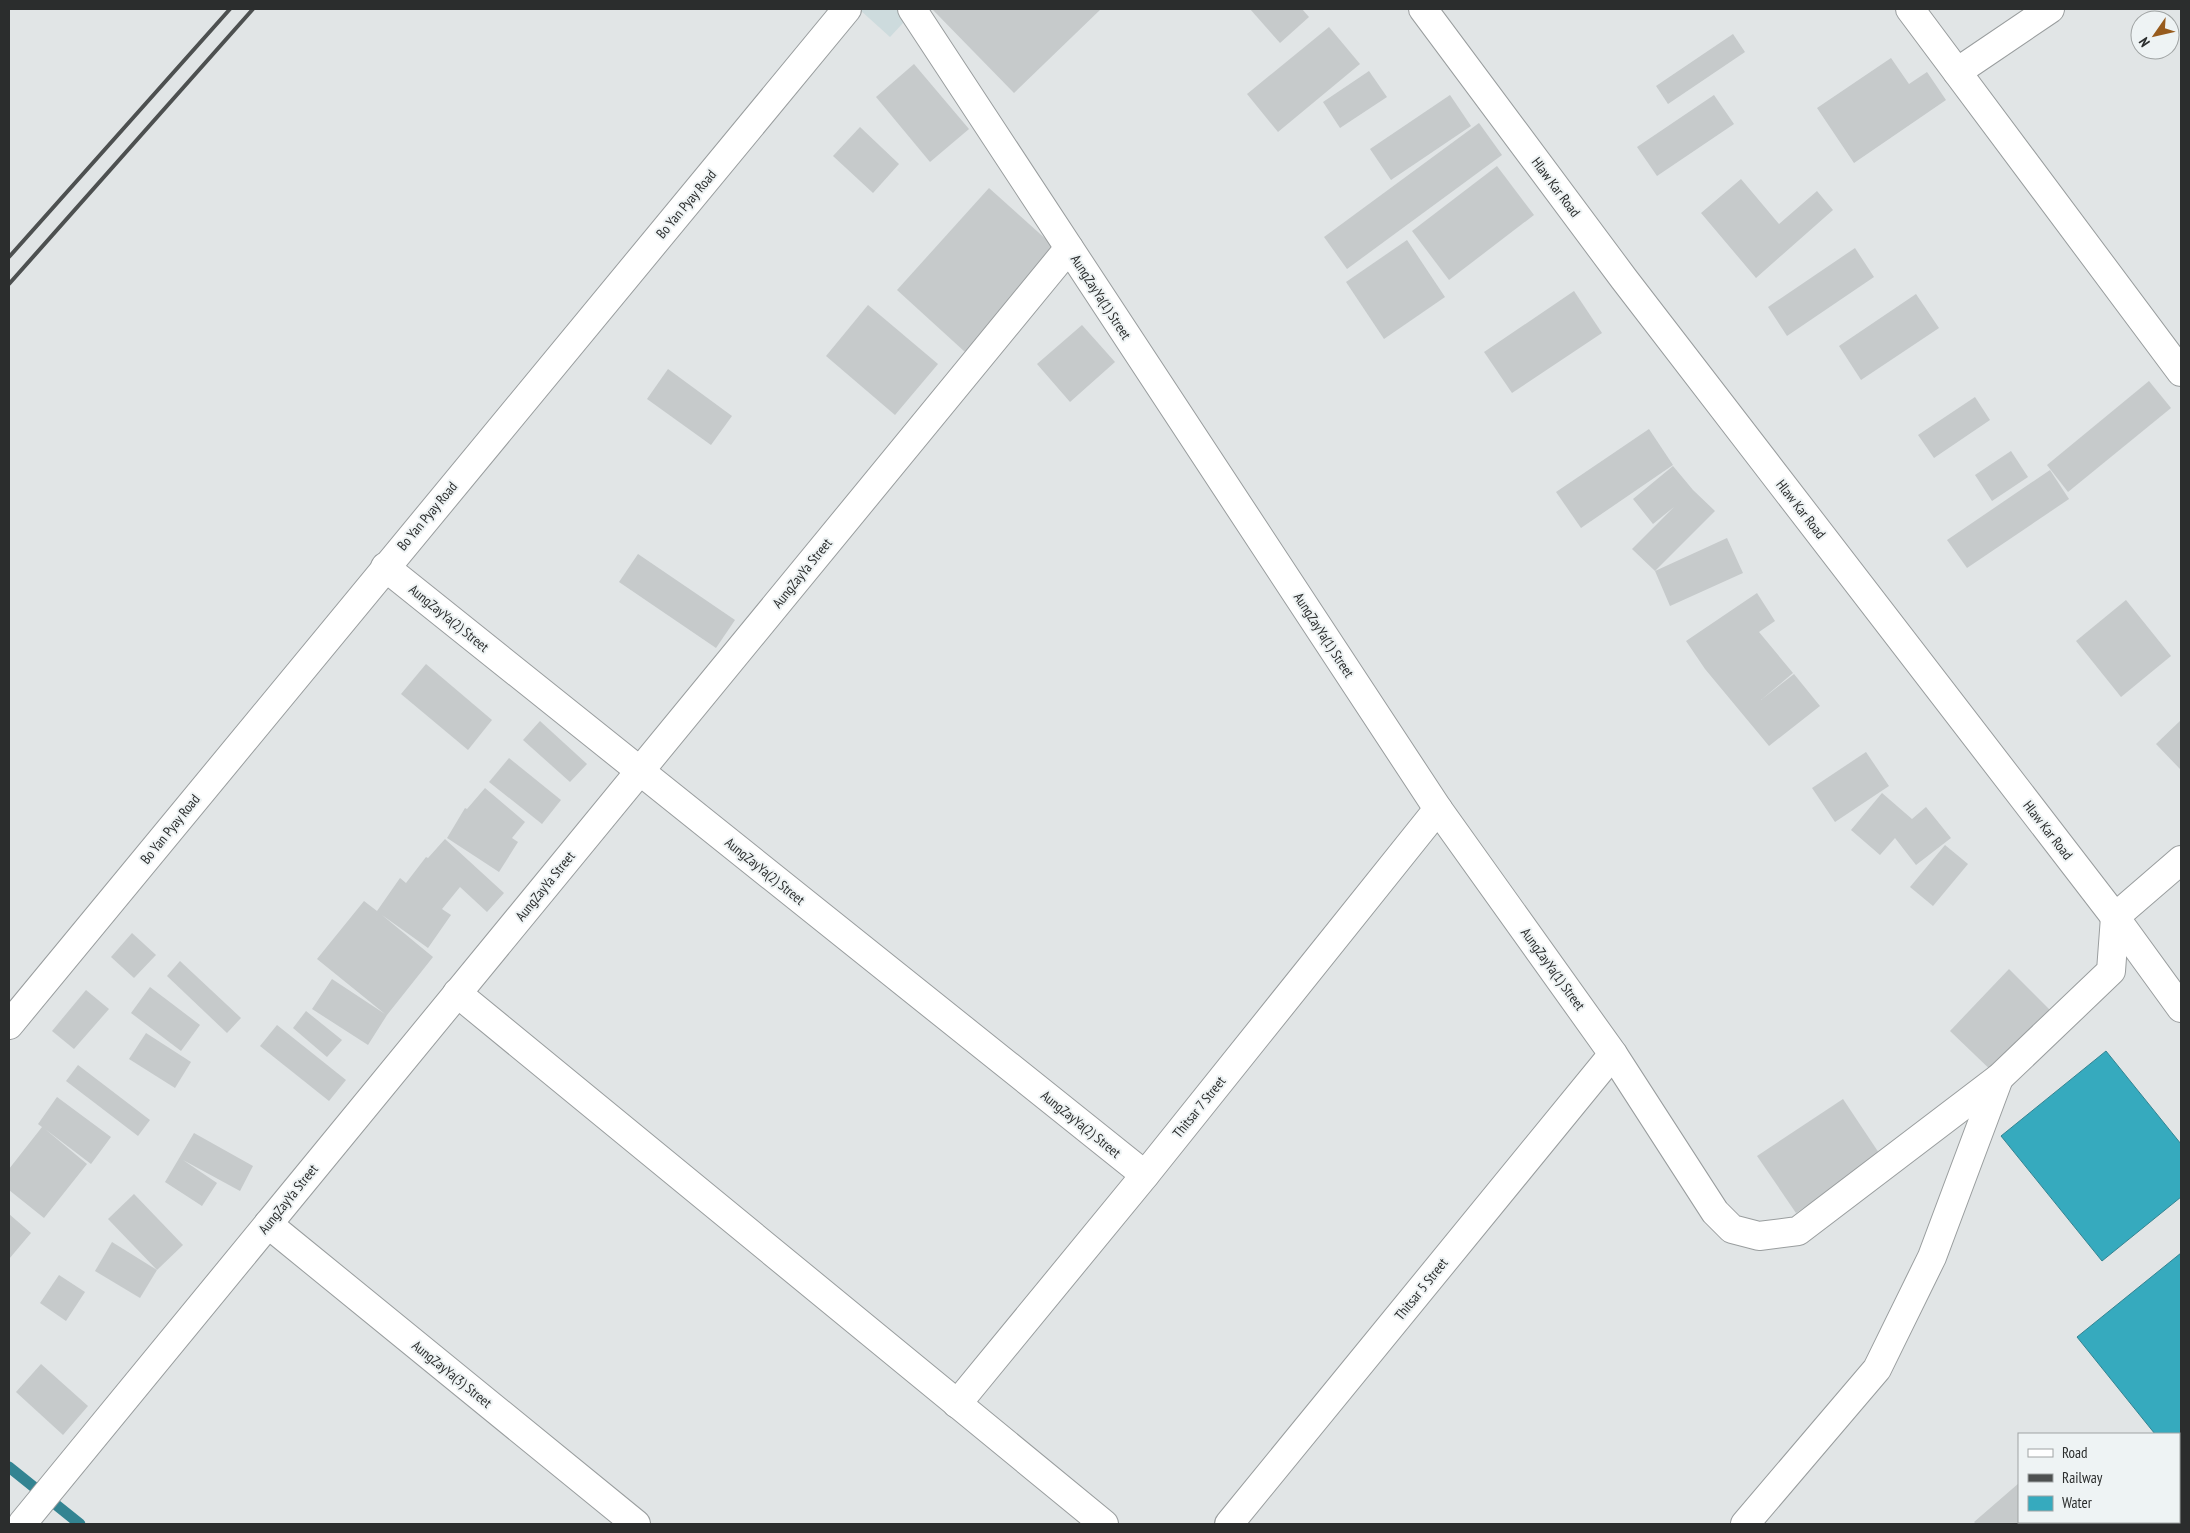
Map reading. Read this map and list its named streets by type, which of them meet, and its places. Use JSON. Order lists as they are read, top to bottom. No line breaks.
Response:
{"streets":{"street":["Hlaw Kar Road","Bo Yan Pyay Road","AungZayYa(1) Street","AungZayYa Street","AungZayYa(2) Street","Thitsar 7 Street","Thitsar 5 Street","AungZayYa(3) Street"]},"crossings":[["Bo Yan Pyay Road","AungZayYa(2) Street"],["AungZayYa(1) Street","AungZayYa Street"],["AungZayYa(1) Street","Thitsar 7 Street"],["AungZayYa(1) Street","Thitsar 5 Street"],["AungZayYa Street","AungZayYa(2) Street"],["AungZayYa Street","AungZayYa(3) Street"],["AungZayYa(2) Street","Thitsar 7 Street"]],"legend":["Road","Railway","Water"],"north":"bottom left"}
